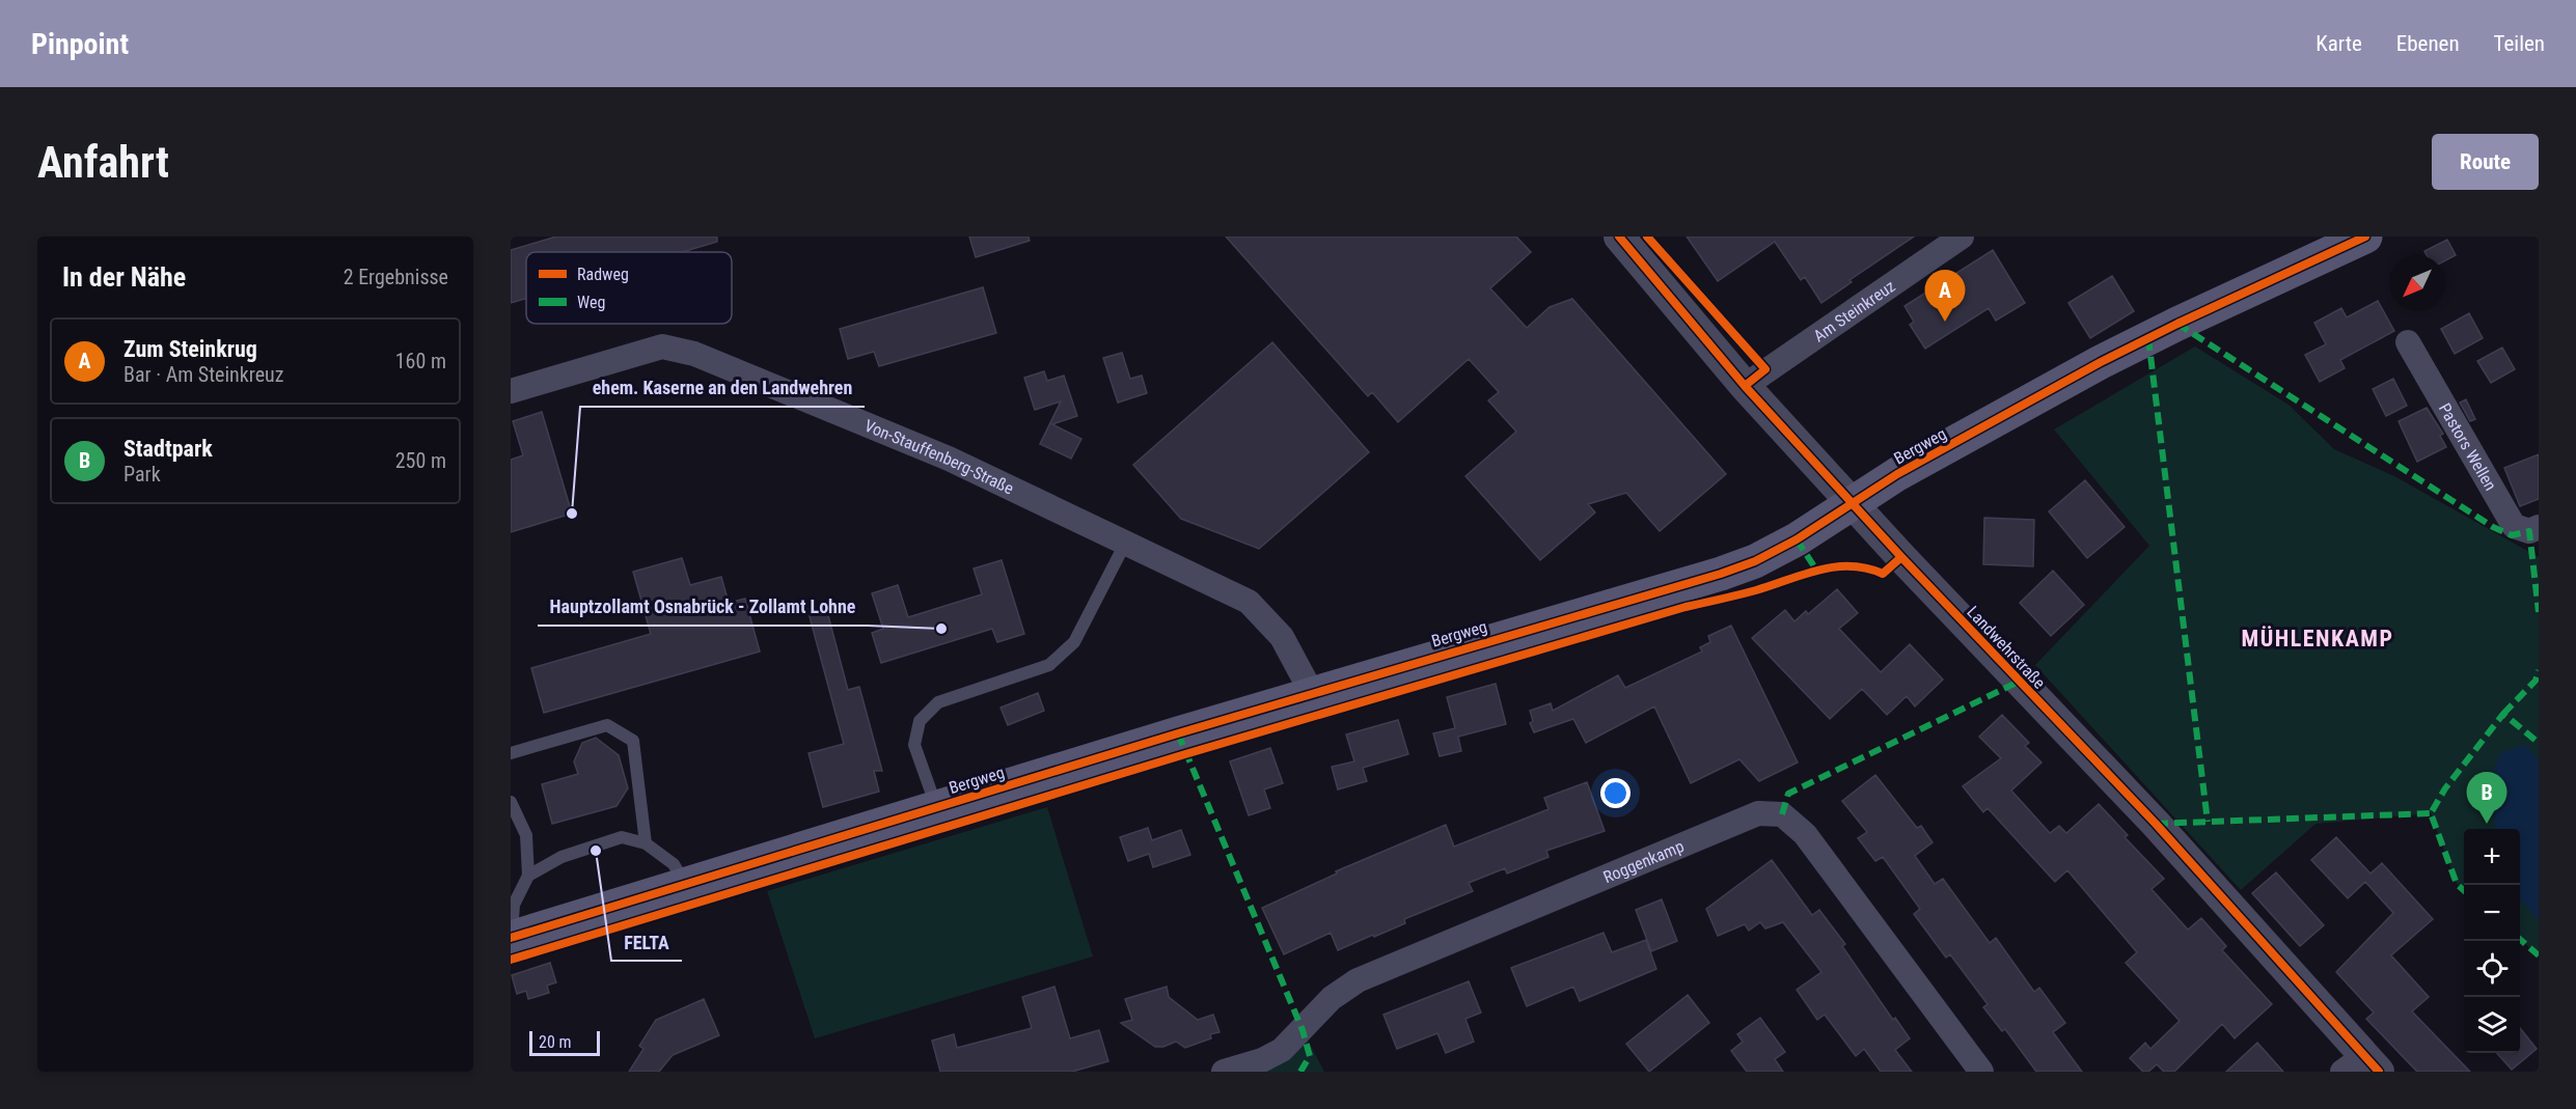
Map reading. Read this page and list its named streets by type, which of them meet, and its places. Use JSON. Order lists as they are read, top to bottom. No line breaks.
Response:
{"streets":{"main road":["Bergweg"],"street":["Am Steinkreuz","Pastors Wellen","Von-Stauffenberg-Straße","Landwehrstraße","Roggenkamp"]},"crossings":[["Am Steinkreuz","Landwehrstraße"],["Bergweg","Von-Stauffenberg-Straße"],["Bergweg","Landwehrstraße"]],"districts":["MÜHLENKAMP"],"places":["ehem. Kaserne an den Landwehren","Hauptzollamt Osnabrück - Zollamt Lohne","FELTA"],"legend":["Radweg","Weg"],"scale_bar":"20 m","north":"bottom left","page":{"header":"Pinpoint","nav":["Karte","Ebenen","Teilen"],"buttons":"Route","title":"Anfahrt","heading":["In der Nähe","2 Ergebnisse"],"pins":["A","B"],"list":[{"mark":"A","name":"Zum Steinkrug","note":"Bar · Am Steinkreuz","value":"160 m"},{"mark":"B","name":"Stadtpark","note":"Park","value":"250 m"}],"map_buttons":["+","−"],"scale":"20 m"}}
